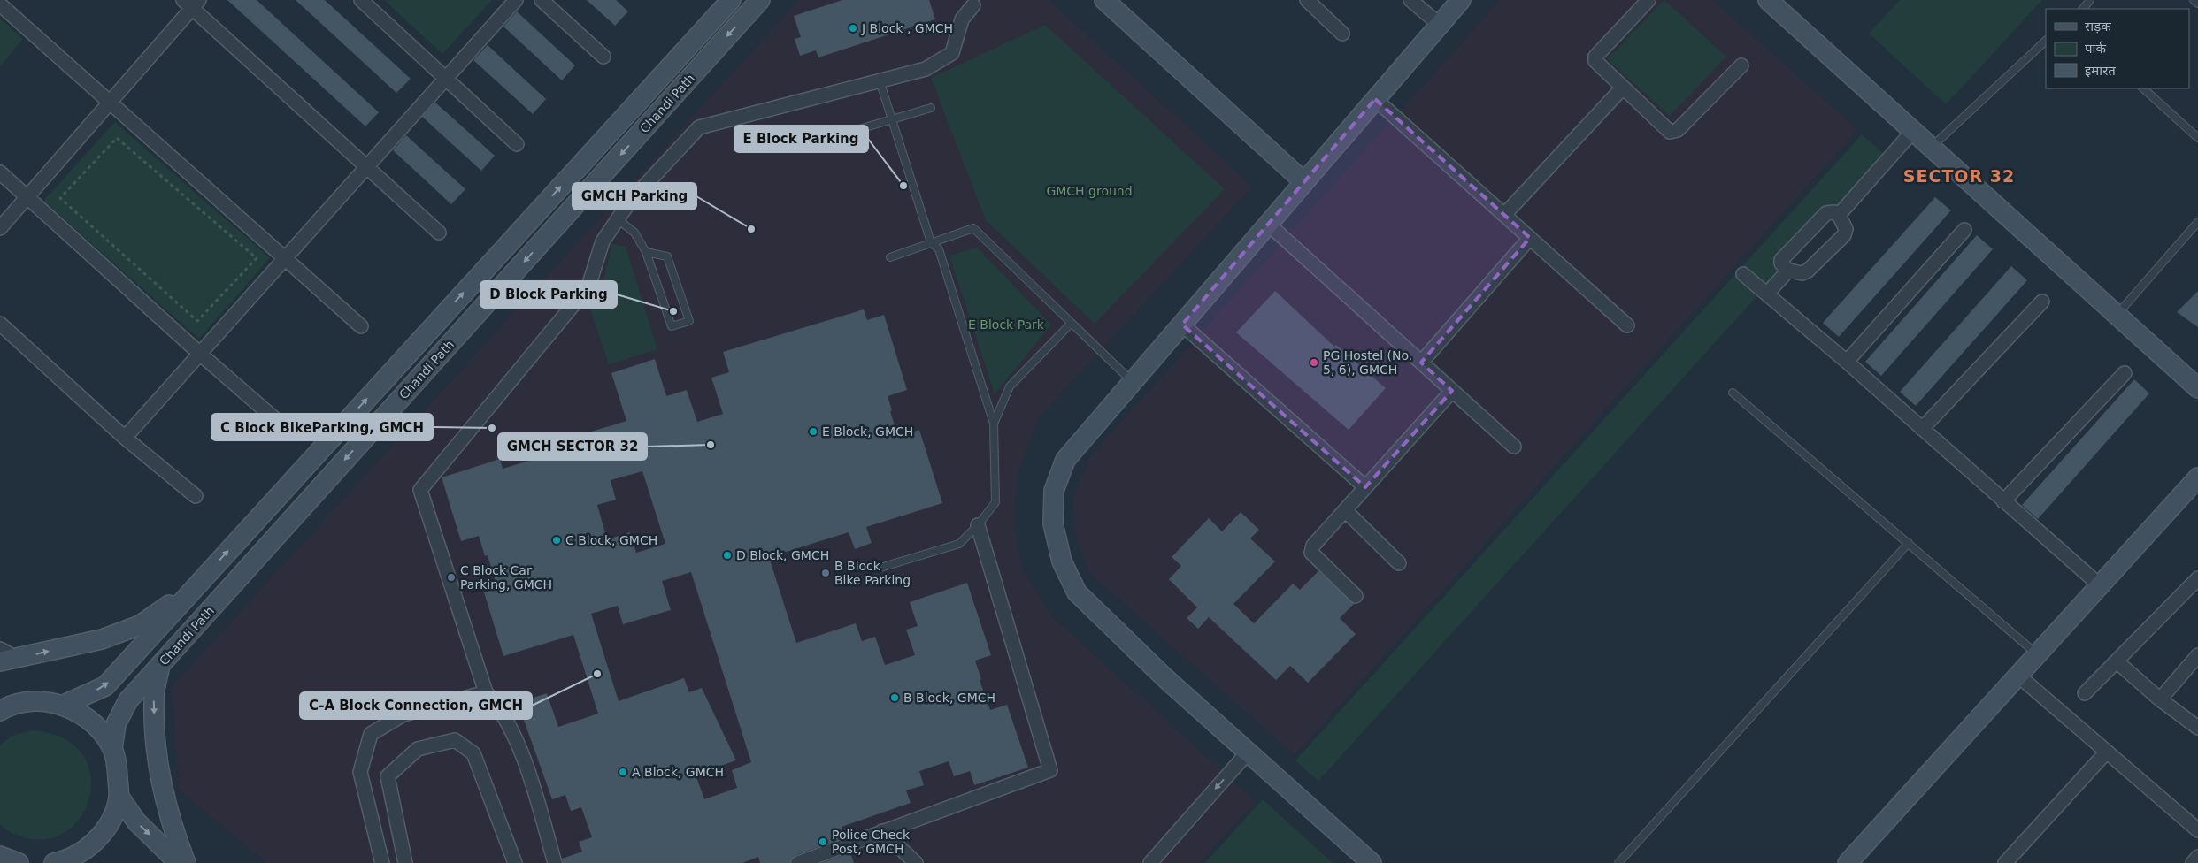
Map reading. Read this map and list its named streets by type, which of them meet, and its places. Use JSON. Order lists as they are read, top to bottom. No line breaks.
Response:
{"streets":{"main road":["Chandi Path"]},"districts":["SECTOR 32"],"parks":["GMCH ground","E Block Park"],"places":["J Block , GMCH","E Block Parking","GMCH Parking","D Block Parking","PG Hostel (No. 5, 6), GMCH","C Block BikeParking, GMCH","E Block, GMCH","GMCH SECTOR 32","C Block, GMCH","D Block, GMCH","B Block Bike Parking","C Block Car Parking, GMCH","C-A Block Connection, GMCH","B Block, GMCH","A Block, GMCH","Police Check Post, GMCH"],"legend":["सड़क","पार्क","इमारत"]}
